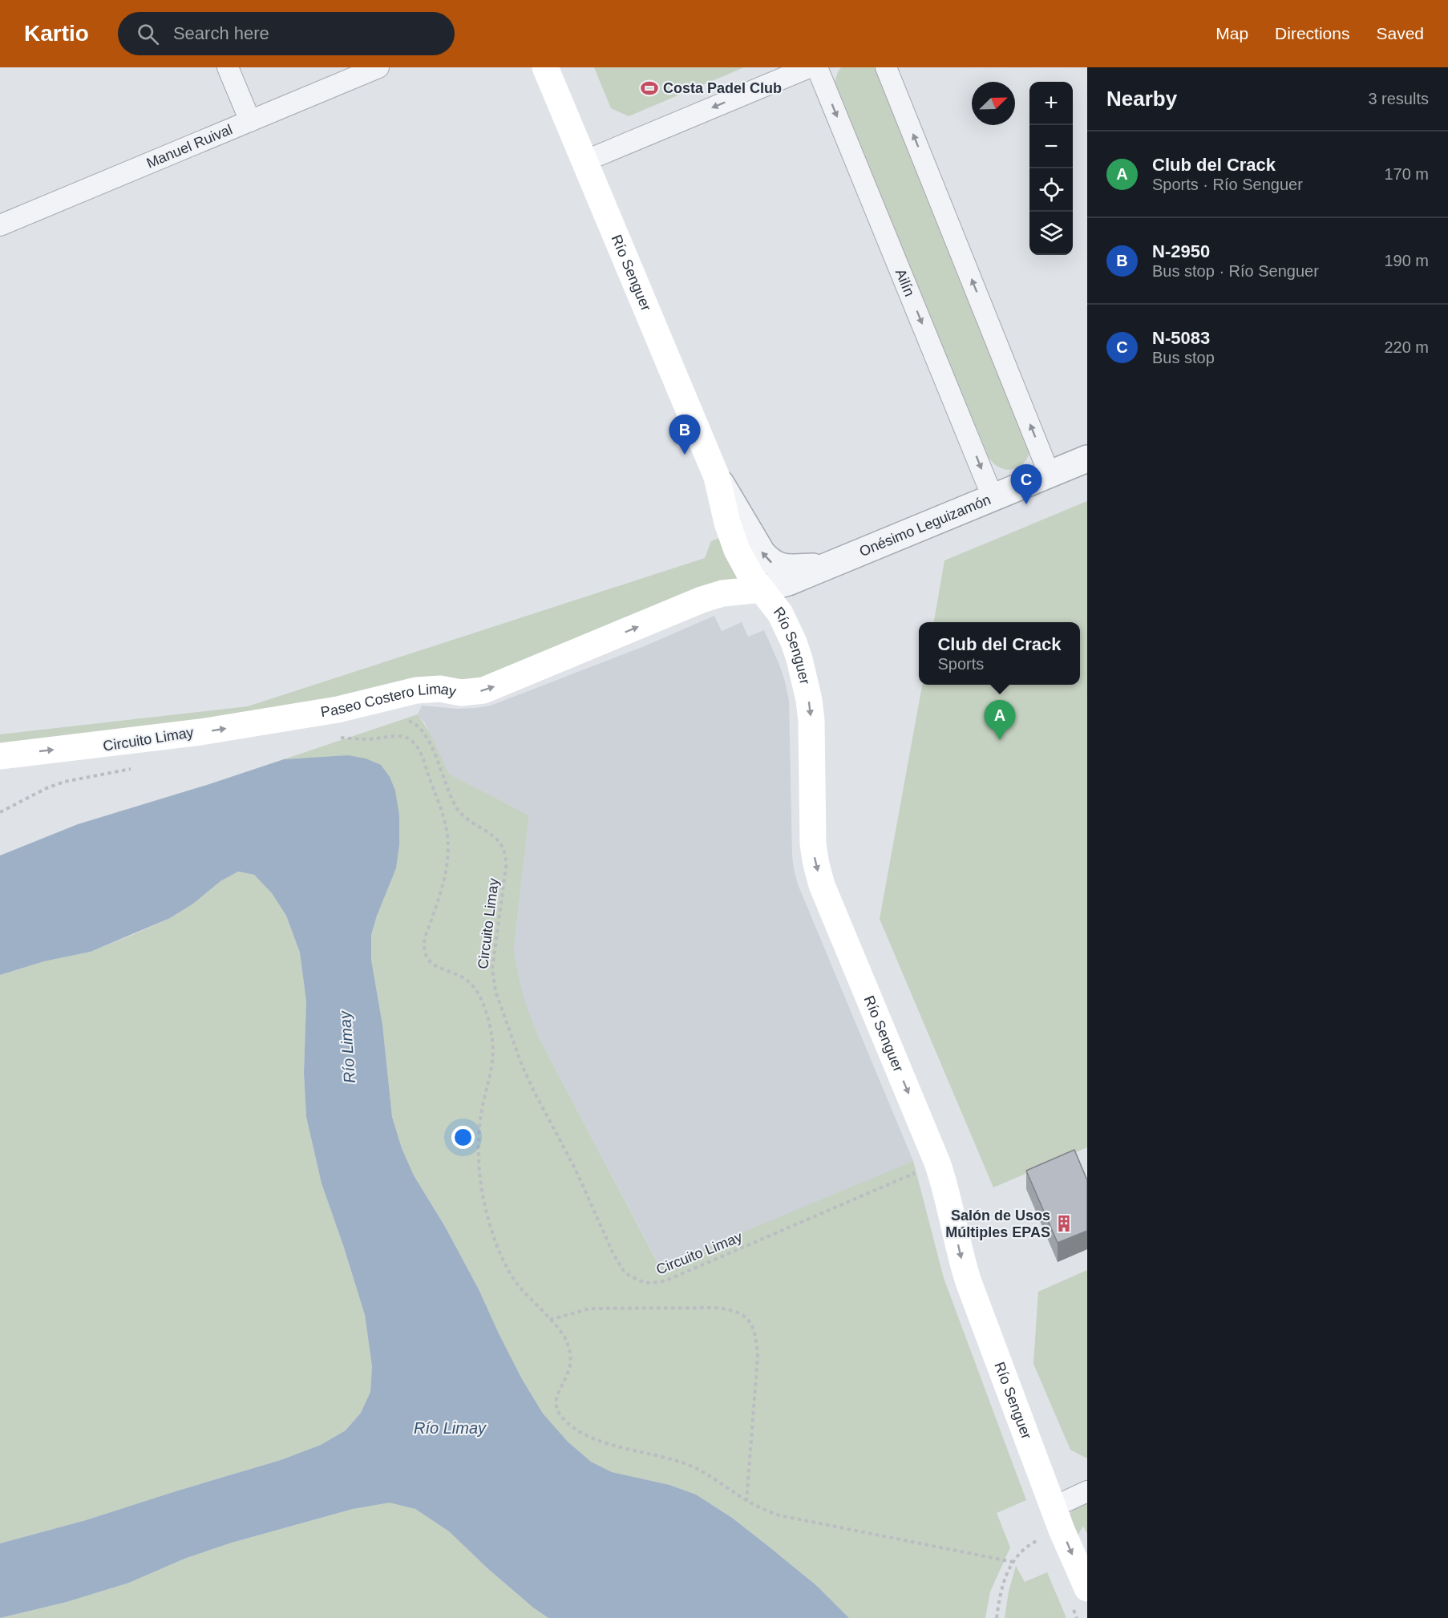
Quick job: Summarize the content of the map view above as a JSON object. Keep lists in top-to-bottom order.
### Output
{
  "streets": {
    "main road": ["Río Senguer", "Paseo Costero Limay"],
    "street": ["Manuel Ruival", "Ailín", "Onésimo Leguizamón"],
    "path": ["Circuito Limay"]
  },
  "crossings": [
    ["Río Senguer", "Onésimo Leguizamón"],
    ["Río Senguer", "Paseo Costero Limay"],
    ["Río Senguer", "Circuito Limay"],
    ["Ailín", "Onésimo Leguizamón"],
    ["Onésimo Leguizamón", "Paseo Costero Limay"]
  ],
  "one_way": ["Paseo Costero Limay"],
  "water": ["Río Limay"],
  "places": {
    "sports": ["Costa Padel Club"],
    "building": ["Salón de Usos Múltiples EPAS"]
  },
  "north": "top right",
  "page": {
    "header": "Kartio",
    "search": "Search here",
    "nav": ["Map", "Directions", "Saved"],
    "heading": ["Nearby", "3 results"],
    "map_buttons": ["+", "−"],
    "list": [
      {
        "mark": "A",
        "name": "Club del Crack",
        "note": "Sports · Río Senguer",
        "value": "170 m"
      },
      {
        "mark": "B",
        "name": "N-2950",
        "note": "Bus stop · Río Senguer",
        "value": "190 m"
      },
      {
        "mark": "C",
        "name": "N-5083",
        "note": "Bus stop",
        "value": "220 m"
      }
    ],
    "pins": ["B", "C", "A"],
    "popup": ["Club del Crack", "Sports"]
  }
}
